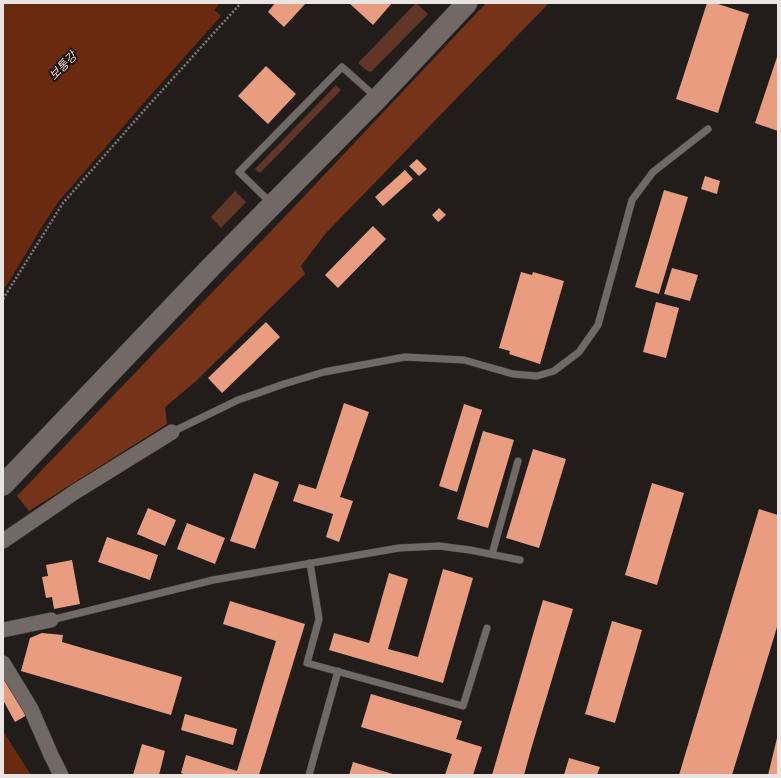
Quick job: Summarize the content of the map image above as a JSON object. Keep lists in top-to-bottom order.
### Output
{
  "water": ["보통강"]
}
